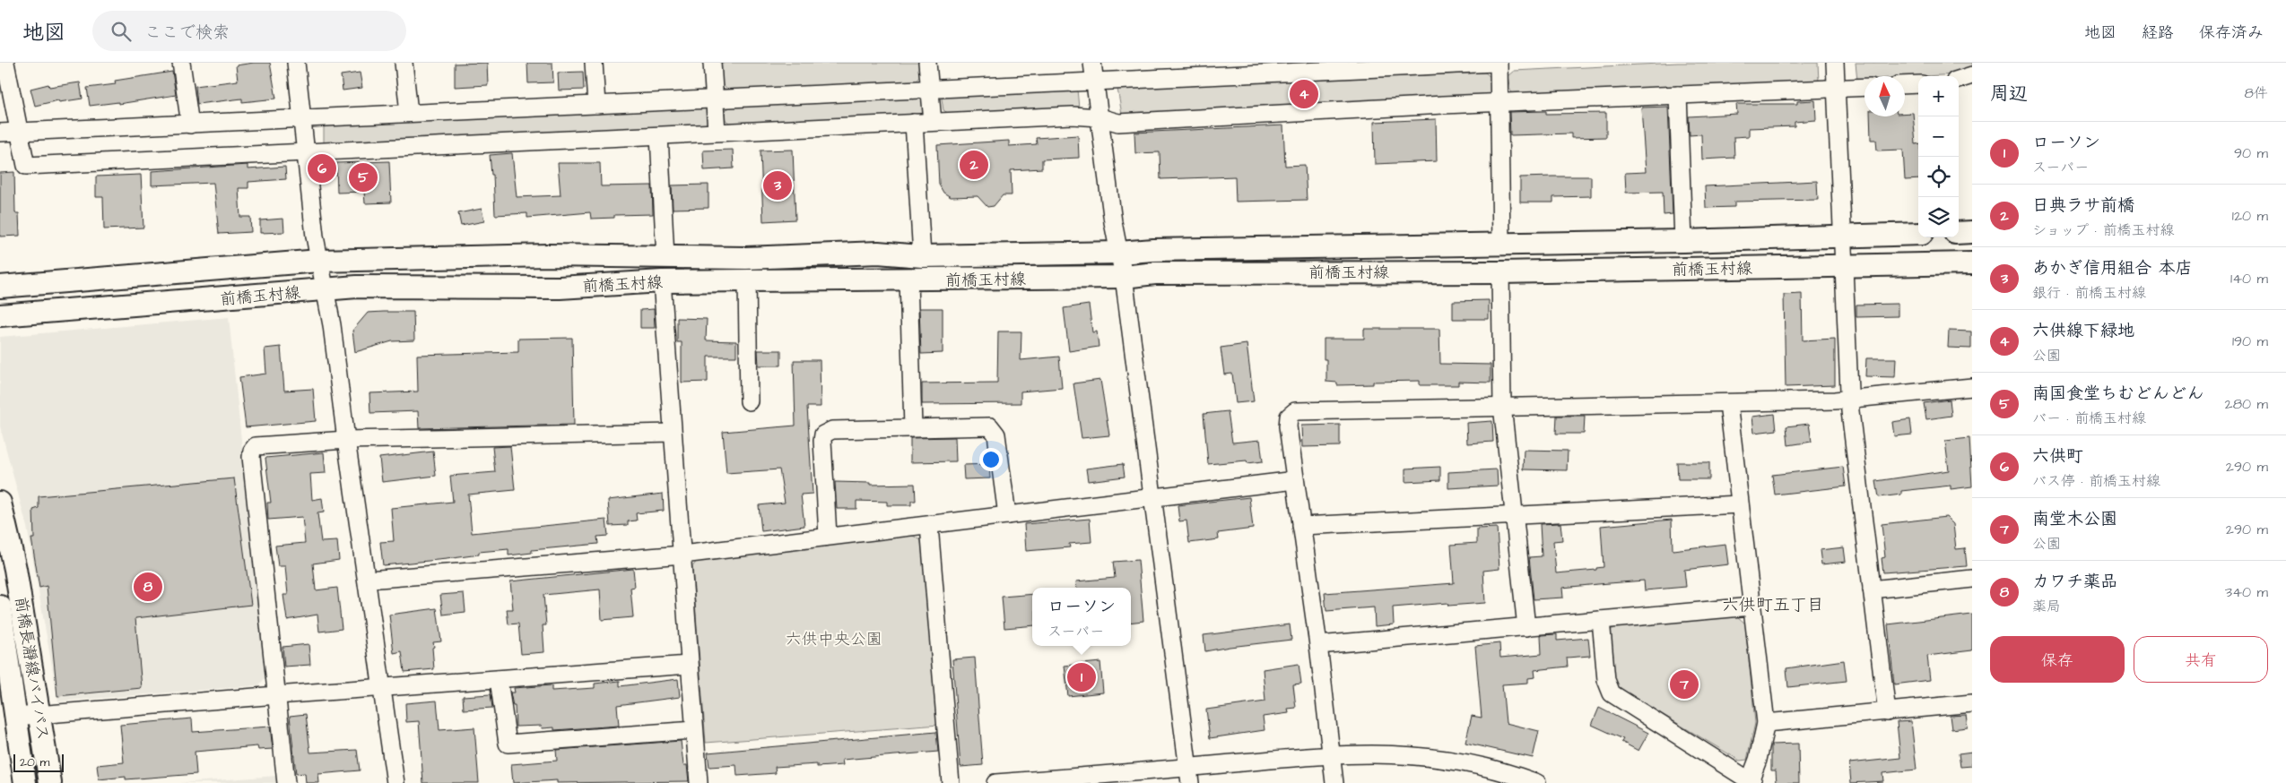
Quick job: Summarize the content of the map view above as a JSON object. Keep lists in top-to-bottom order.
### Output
{
  "streets": {
    "main road": ["前橋玉村線", "前橋長瀞線バイパス"]
  },
  "districts": ["六供町五丁目"],
  "parks": ["六供中央公園"],
  "scale_bar": "20 m",
  "north": "top",
  "page": {
    "header": "地図",
    "search": "ここで検索",
    "nav": ["地図", "経路", "保存済み"],
    "heading": ["周辺", "8件"],
    "map_buttons": ["+", "−"],
    "pins": [
      "4",
      "2",
      "6",
      "5",
      "3",
      "8",
      "1",
      "7"
    ],
    "list": [
      {
        "mark": "1",
        "name": "ローソン",
        "note": "スーパー",
        "value": "90 m"
      },
      {
        "mark": "2",
        "name": "日典ラサ前橋",
        "note": "ショップ · 前橋玉村線",
        "value": "120 m"
      },
      {
        "mark": "3",
        "name": "あかぎ信用組合 本店",
        "note": "銀行 · 前橋玉村線",
        "value": "140 m"
      },
      {
        "mark": "4",
        "name": "六供線下緑地",
        "note": "公園",
        "value": "190 m"
      },
      {
        "mark": "5",
        "name": "南国食堂ちむどんどん",
        "note": "バー · 前橋玉村線",
        "value": "280 m"
      },
      {
        "mark": "6",
        "name": "六供町",
        "note": "バス停 · 前橋玉村線",
        "value": "290 m"
      },
      {
        "mark": "7",
        "name": "南堂木公園",
        "note": "公園",
        "value": "290 m"
      },
      {
        "mark": "8",
        "name": "カワチ薬品",
        "note": "薬局",
        "value": "340 m"
      }
    ],
    "popup": ["ローソン", "スーパー"],
    "buttons": ["保存", "共有"],
    "scale": "20 m"
  }
}
